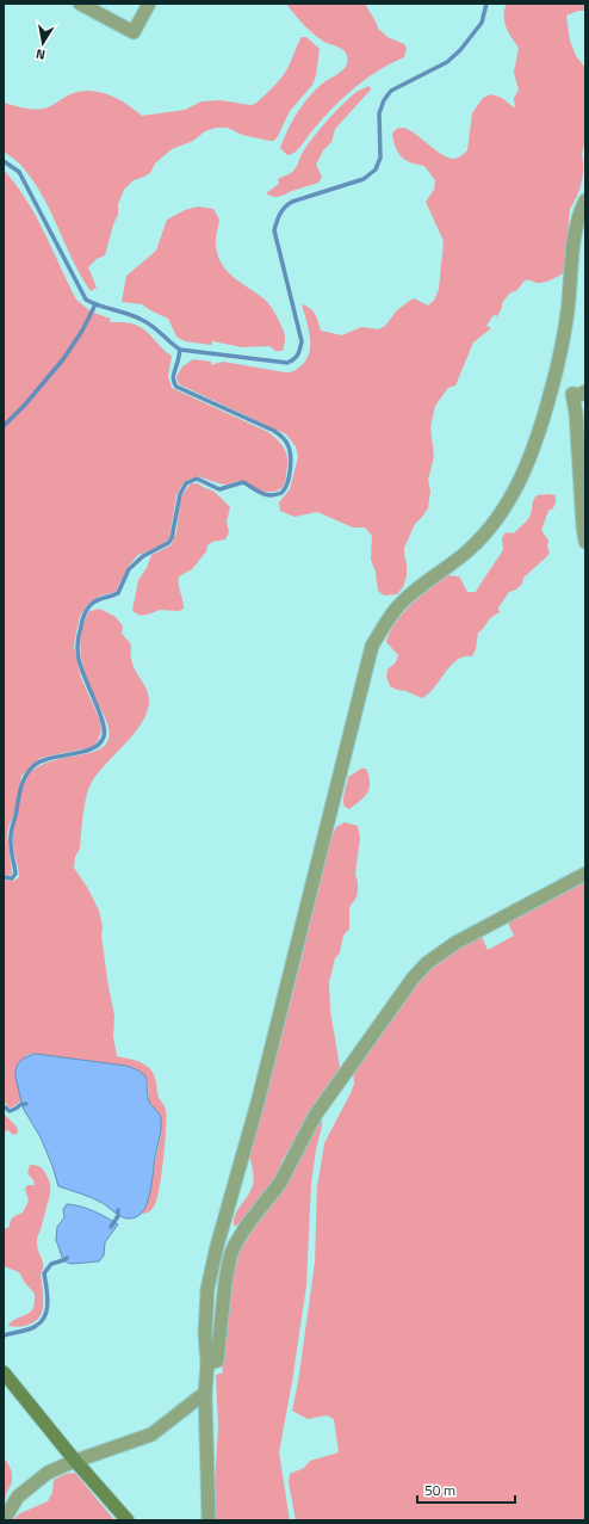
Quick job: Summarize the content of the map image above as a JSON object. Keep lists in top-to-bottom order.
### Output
{
  "scale_bar": "50 m",
  "north": "bottom"
}
